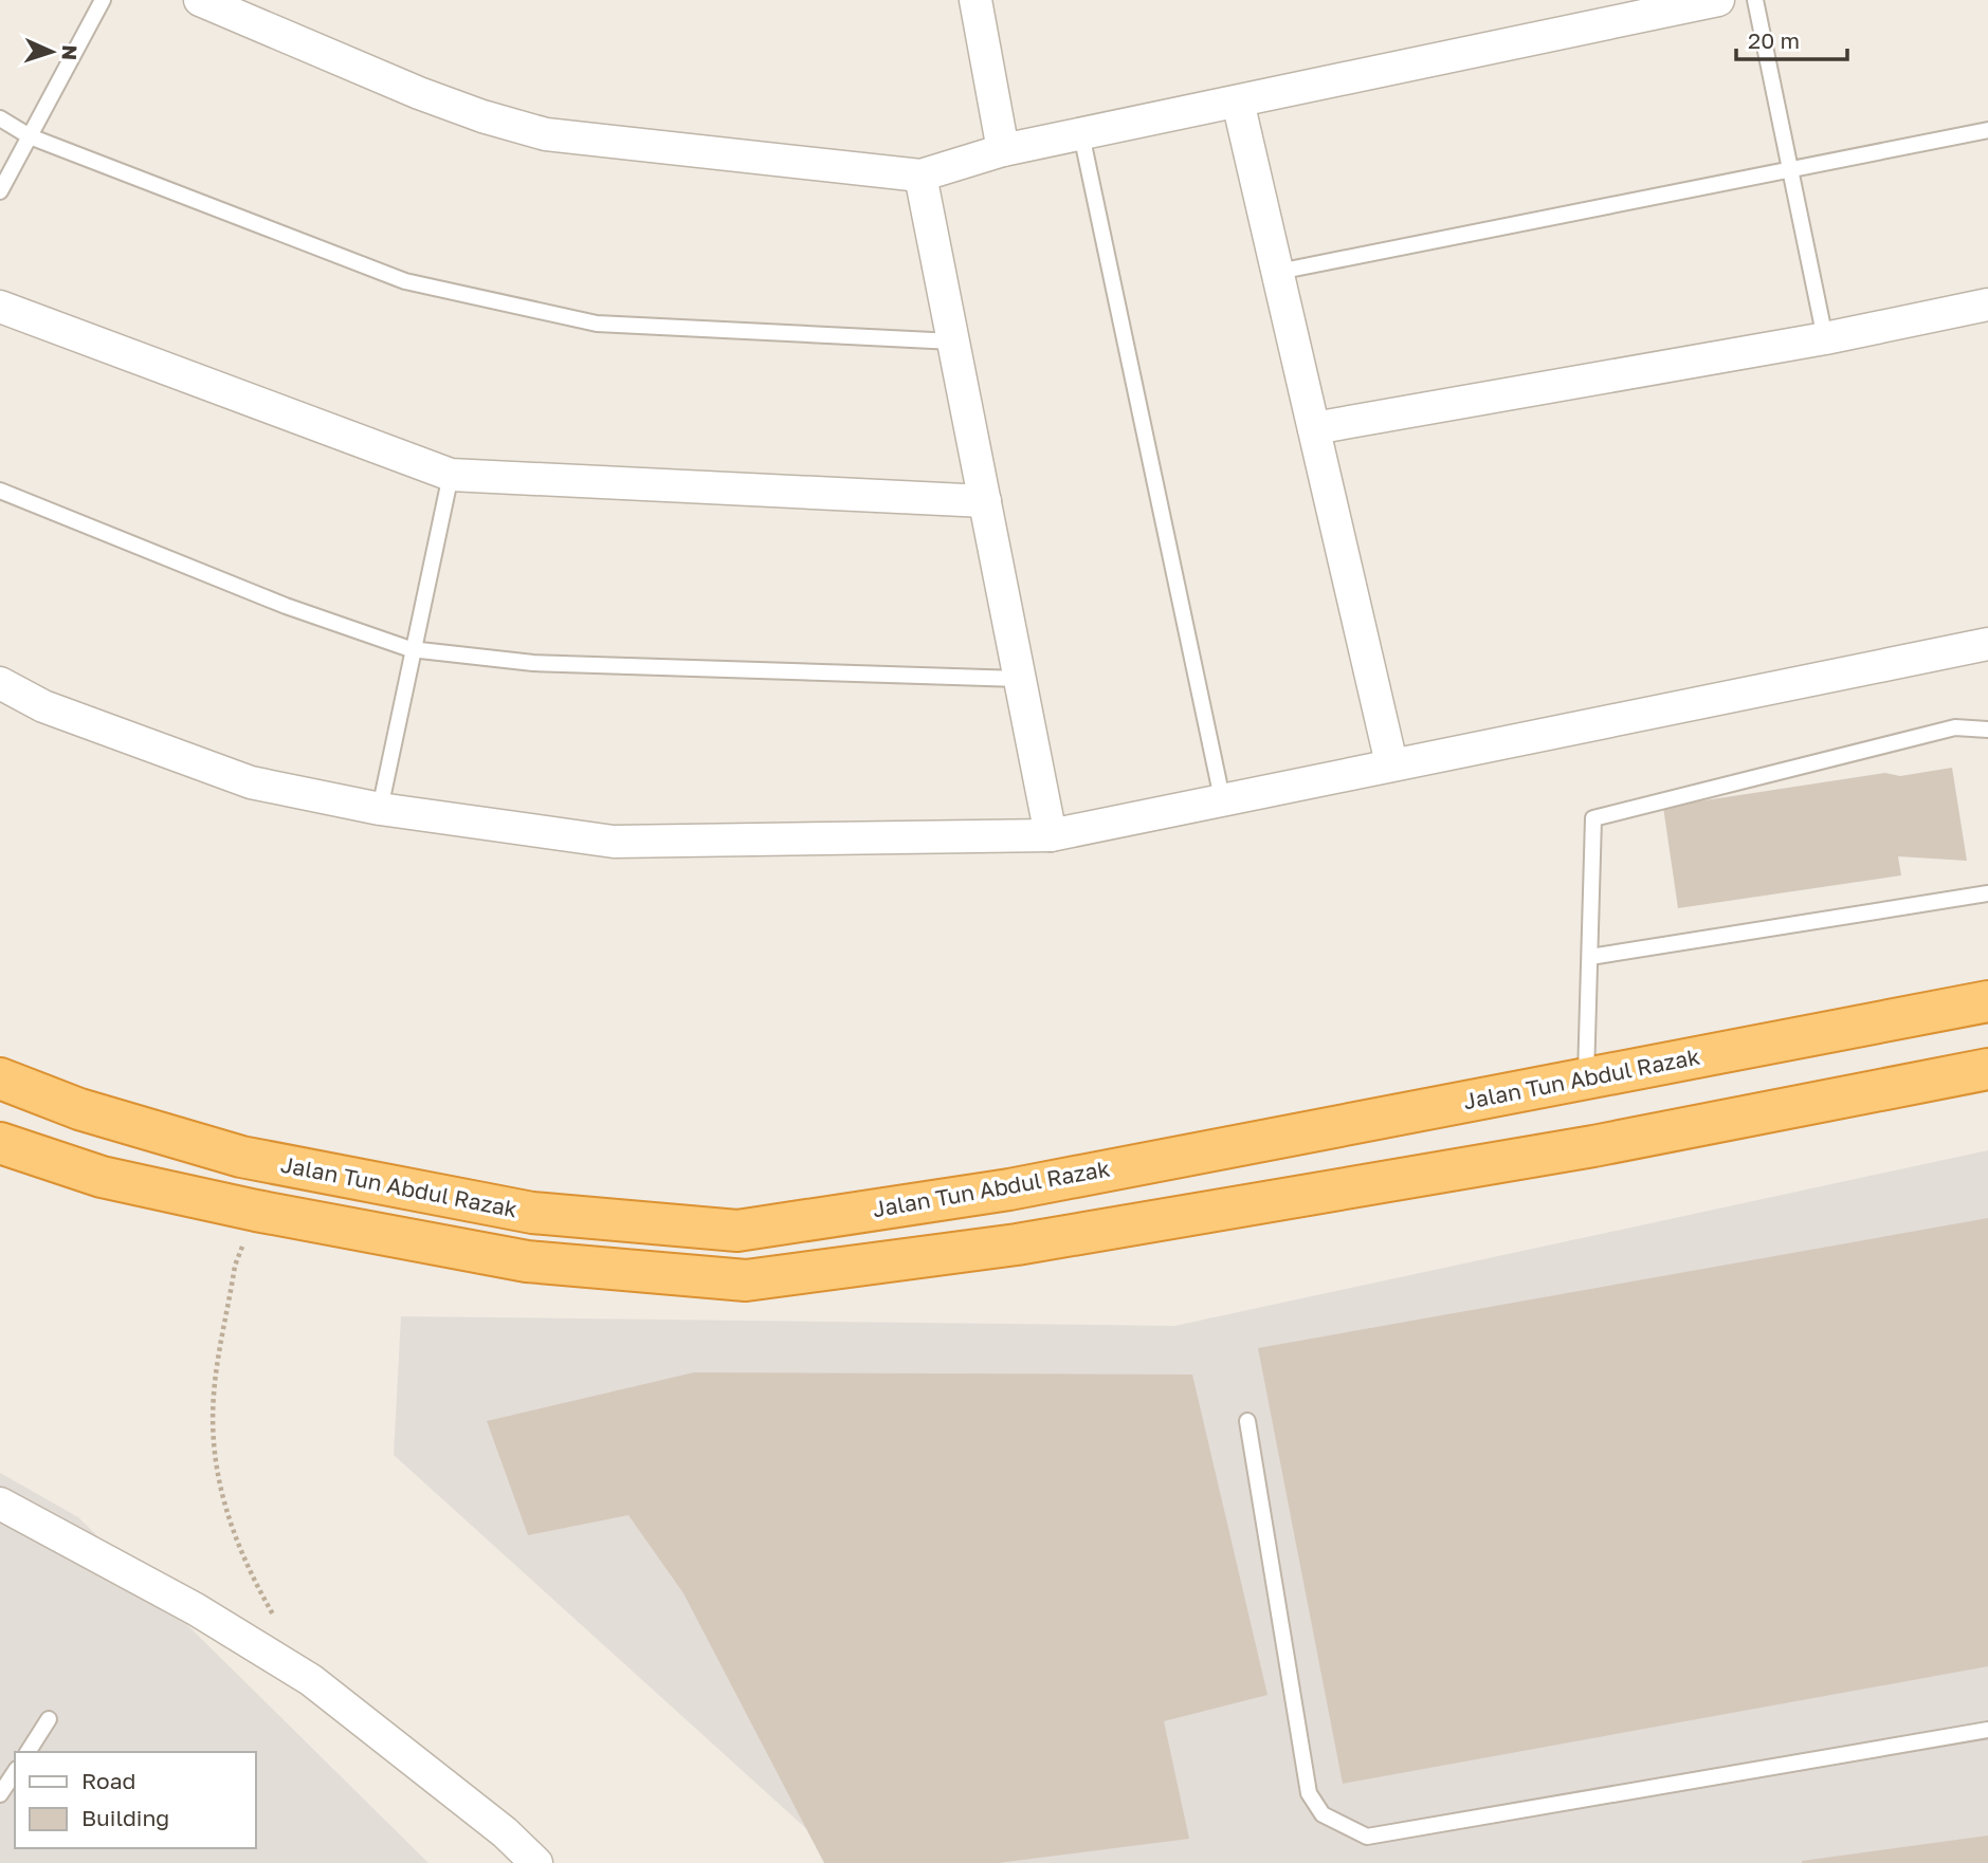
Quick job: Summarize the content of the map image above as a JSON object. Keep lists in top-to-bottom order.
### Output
{
  "streets": {
    "highway": ["Jalan Tun Abdul Razak"]
  },
  "legend": ["Road", "Building"],
  "scale_bar": "20 m",
  "north": "right"
}
